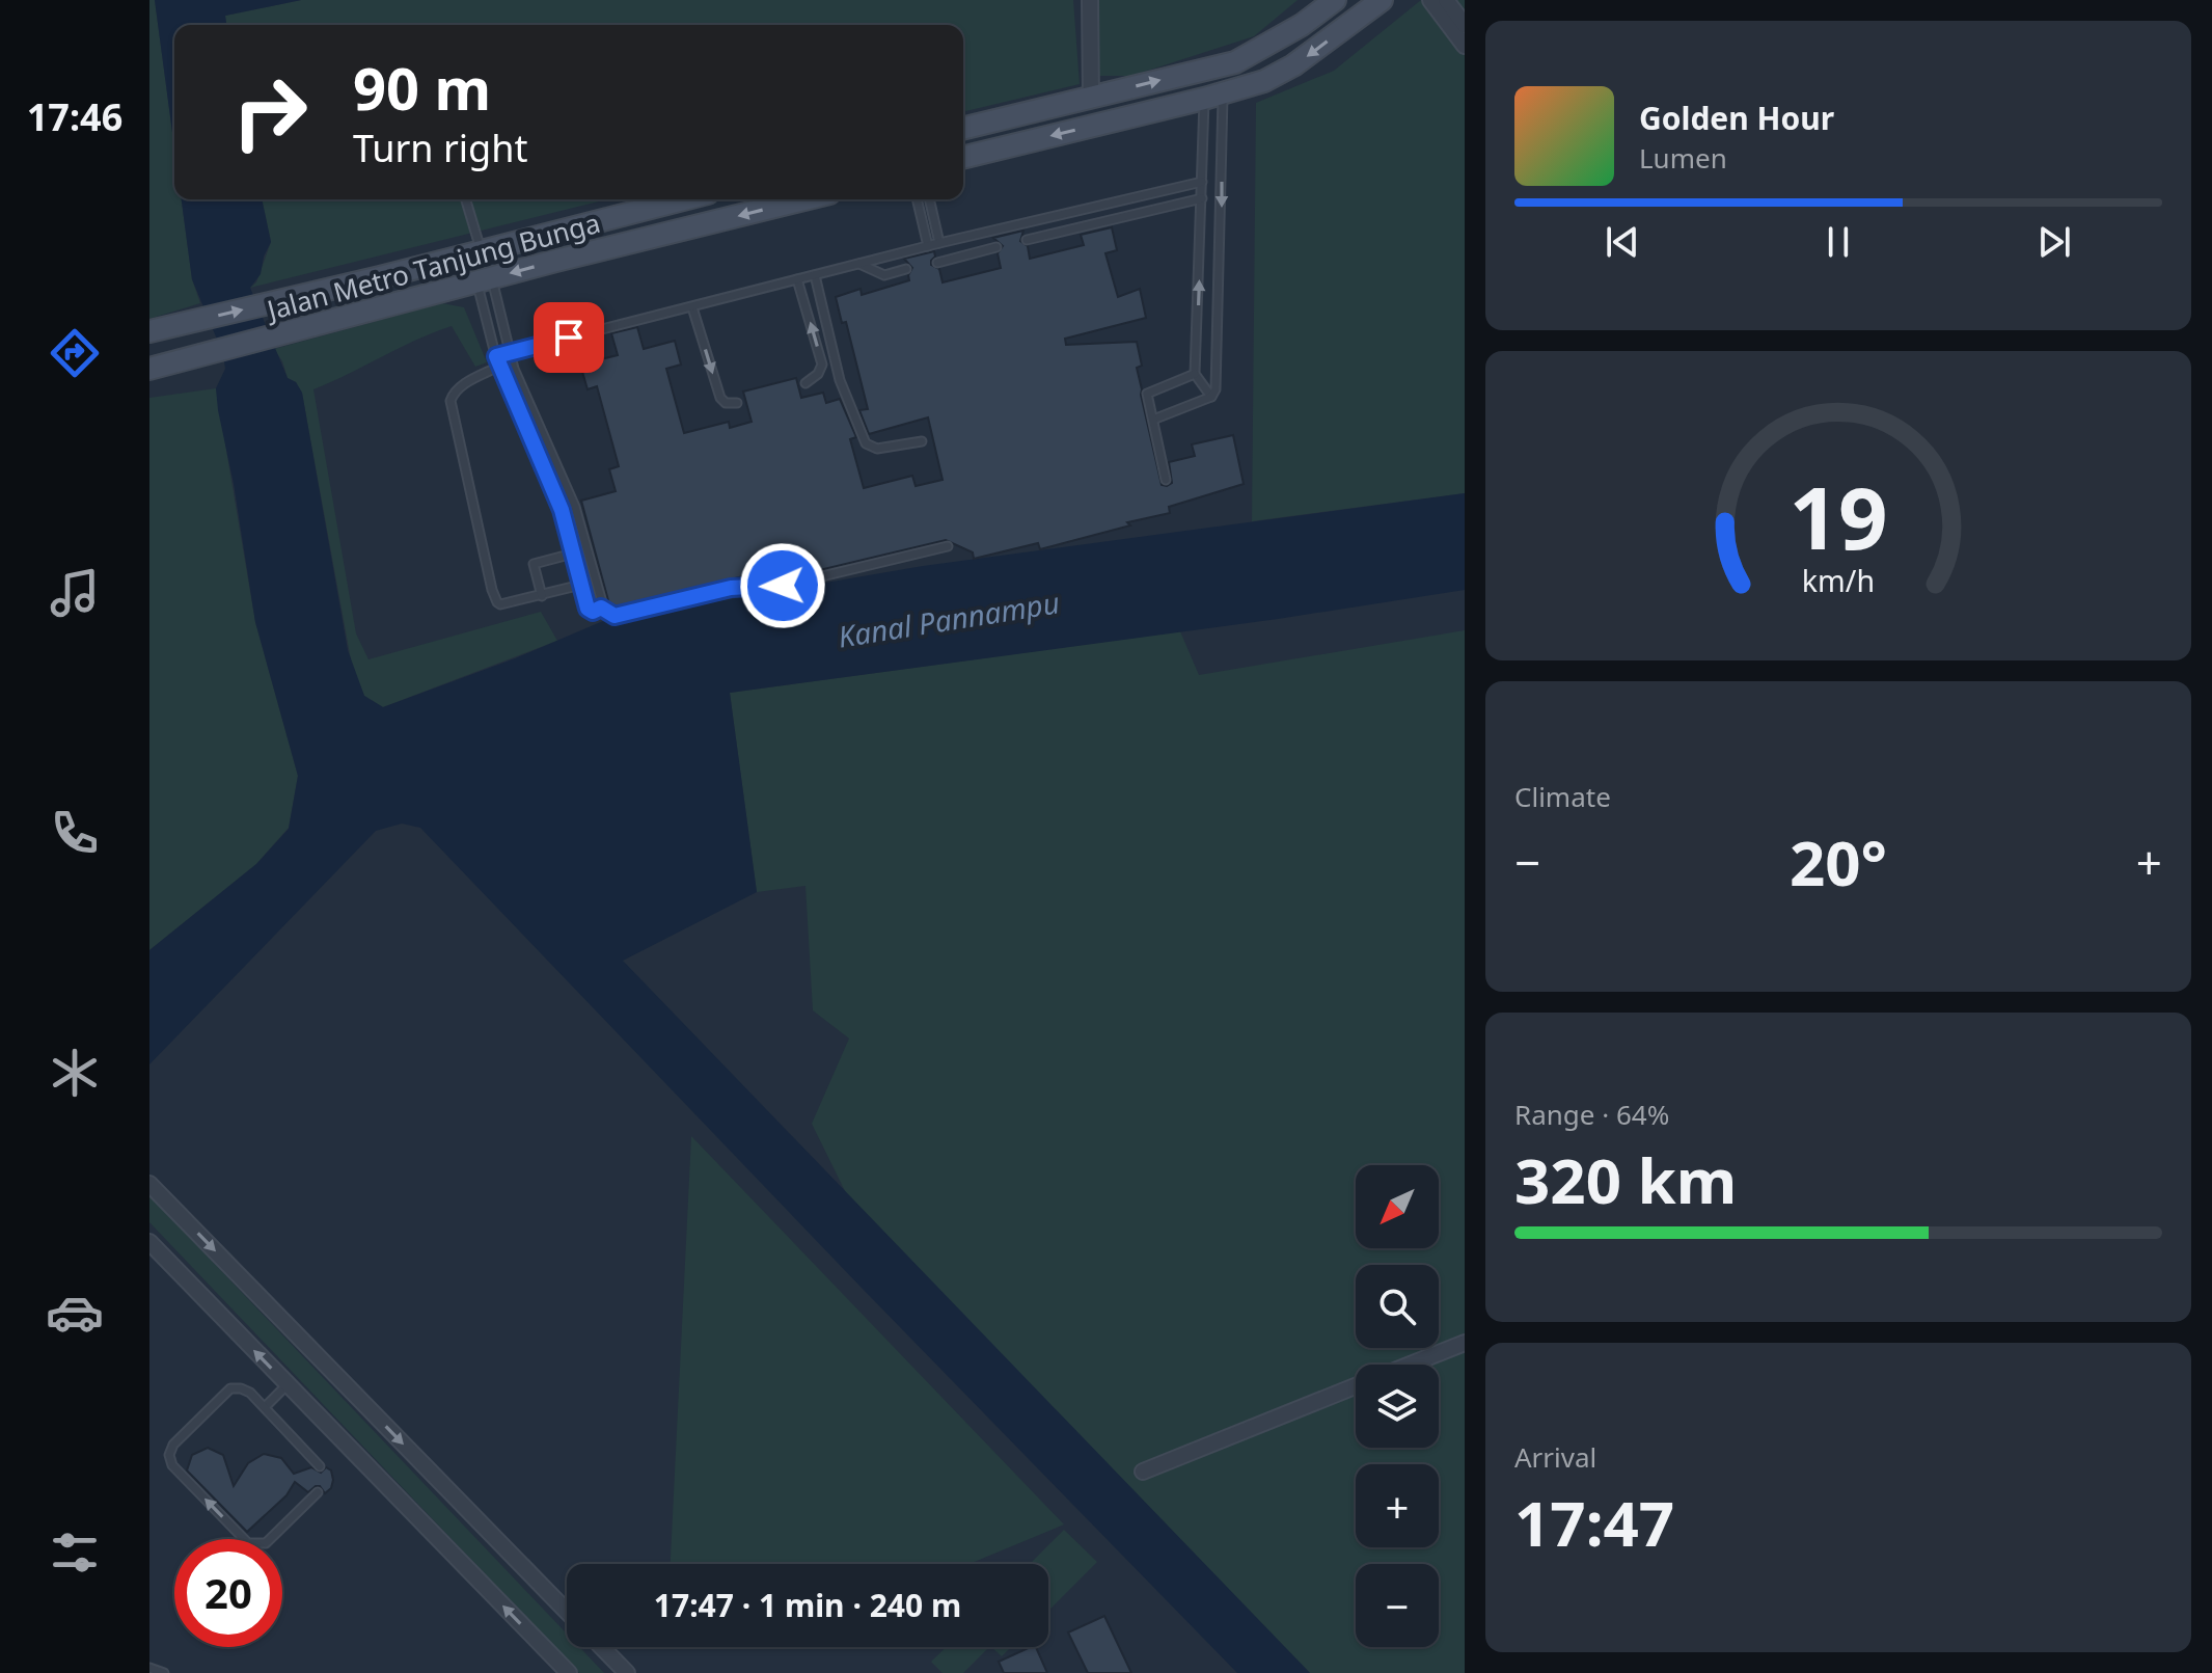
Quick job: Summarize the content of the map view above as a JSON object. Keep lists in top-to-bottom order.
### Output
{
  "streets": {
    "main road": ["Jalan Metro Tanjung Bunga"]
  },
  "water": ["Kanal Pannampu"],
  "north": "bottom left",
  "page": {
    "tabs": "17:46",
    "turn": ["90 m", "Turn right"],
    "song": ["Golden Hour", "Lumen"],
    "tile": [
      "Climate",
      ["Range · 64%", "320 km"],
      ["Arrival", "17:47"]
    ],
    "heat": ["−", "20°", "+"],
    "map_buttons": ["+", "−"],
    "limit": "20",
    "trip": "17:47 · 1 min · 240 m",
    "gauge": ["19", "km/h"]
  }
}
